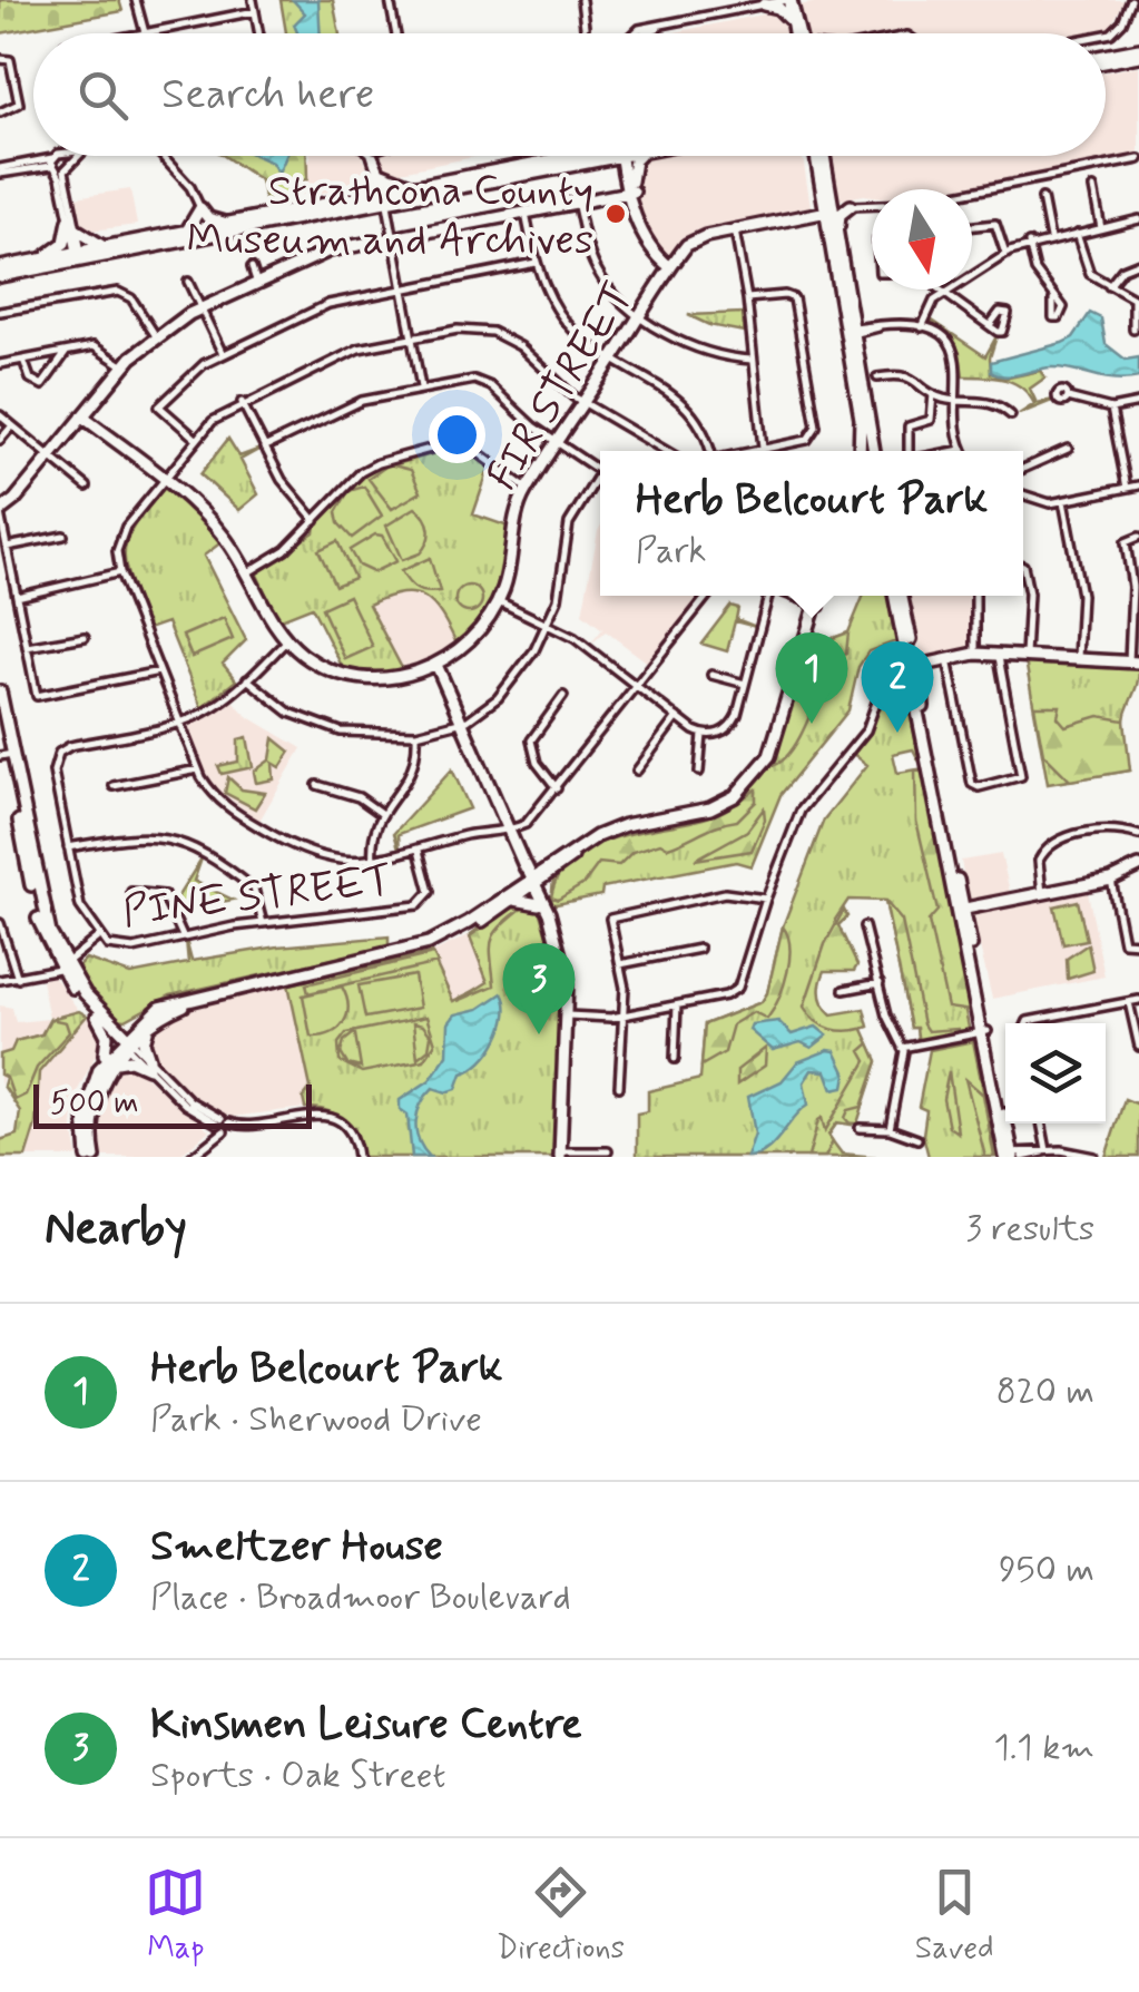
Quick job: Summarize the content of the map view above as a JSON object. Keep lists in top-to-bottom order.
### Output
{
  "streets": {
    "main road": ["FIR STREET"],
    "street": ["PINE STREET"]
  },
  "crossings": [
    ["FIR STREET", "PINE STREET"]
  ],
  "places": ["Strathcona County Museum and Archives"],
  "scale_bar": "500 m",
  "north": "bottom",
  "page": {
    "search": "Search here",
    "popup": ["Herb Belcourt Park", "Park"],
    "pins": ["1", "2", "3"],
    "scale": "500 m",
    "heading": ["Nearby", "3 results"],
    "list": [
      {
        "mark": "1",
        "name": "Herb Belcourt Park",
        "note": "Park · Sherwood Drive",
        "value": "820 m"
      },
      {
        "mark": "2",
        "name": "Smeltzer House",
        "note": "Place · Broadmoor Boulevard",
        "value": "950 m"
      },
      {
        "mark": "3",
        "name": "Kinsmen Leisure Centre",
        "note": "Sports · Oak Street",
        "value": "1.1 km"
      }
    ],
    "nav": ["Map", "Directions", "Saved"]
  }
}
